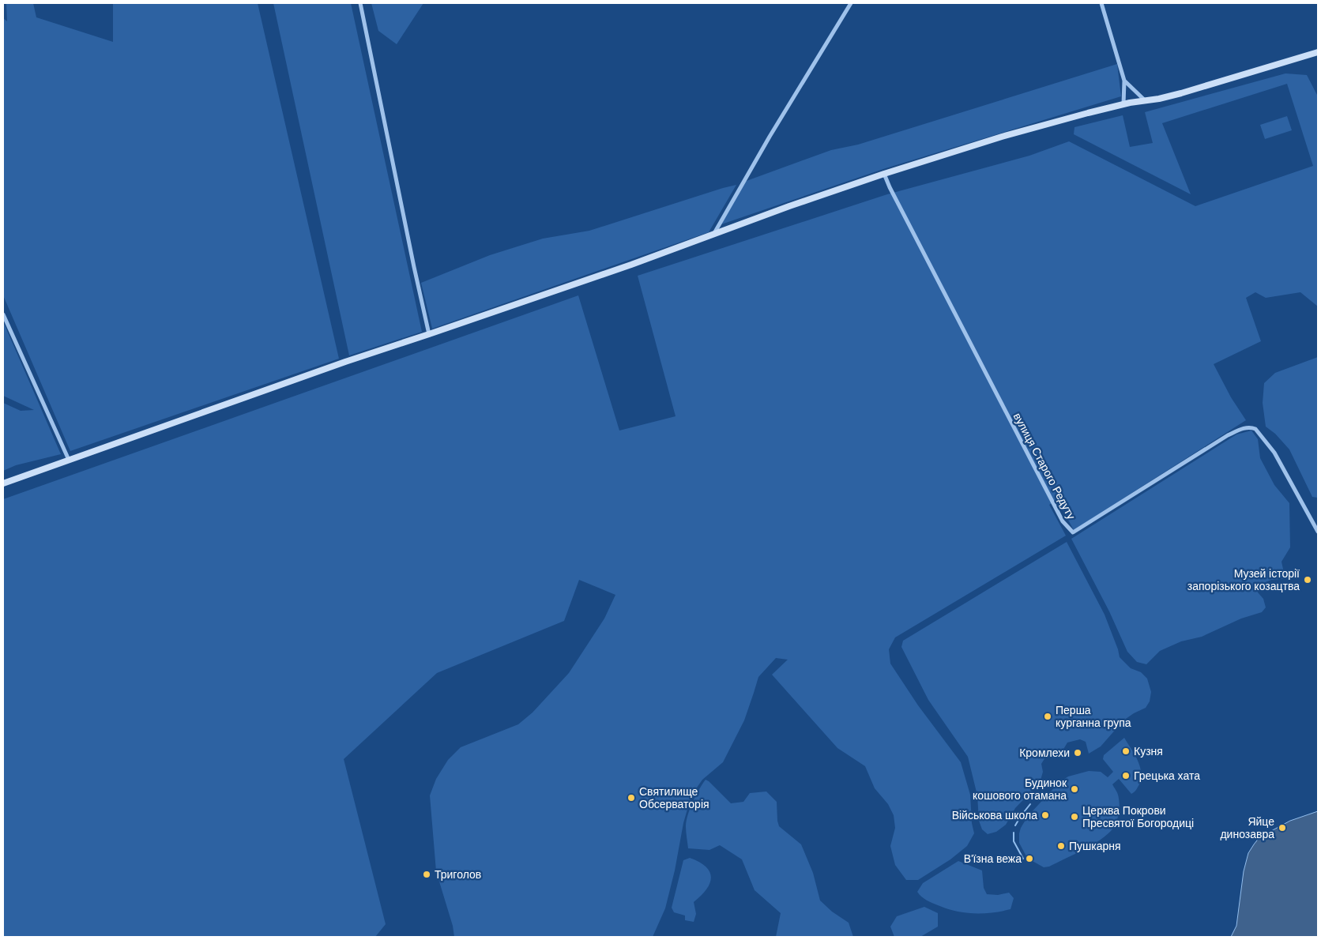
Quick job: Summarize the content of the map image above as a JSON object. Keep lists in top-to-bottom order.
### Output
{
  "streets": {
    "street": ["вулиця Старого Редуту"]
  },
  "places": [
    "Музей історії запорізького козацтва",
    "Перша курганна група",
    "Кузня",
    "Кромлехи",
    "Грецька хата",
    "Будинок кошового отамана",
    "Святилище Обсерваторія",
    "Військова школа",
    "Церква Покрови Пресвятої Богородиці",
    "Яйце динозавра",
    "Пушкарня",
    "В'їзна вежа",
    "Триголов"
  ]
}
